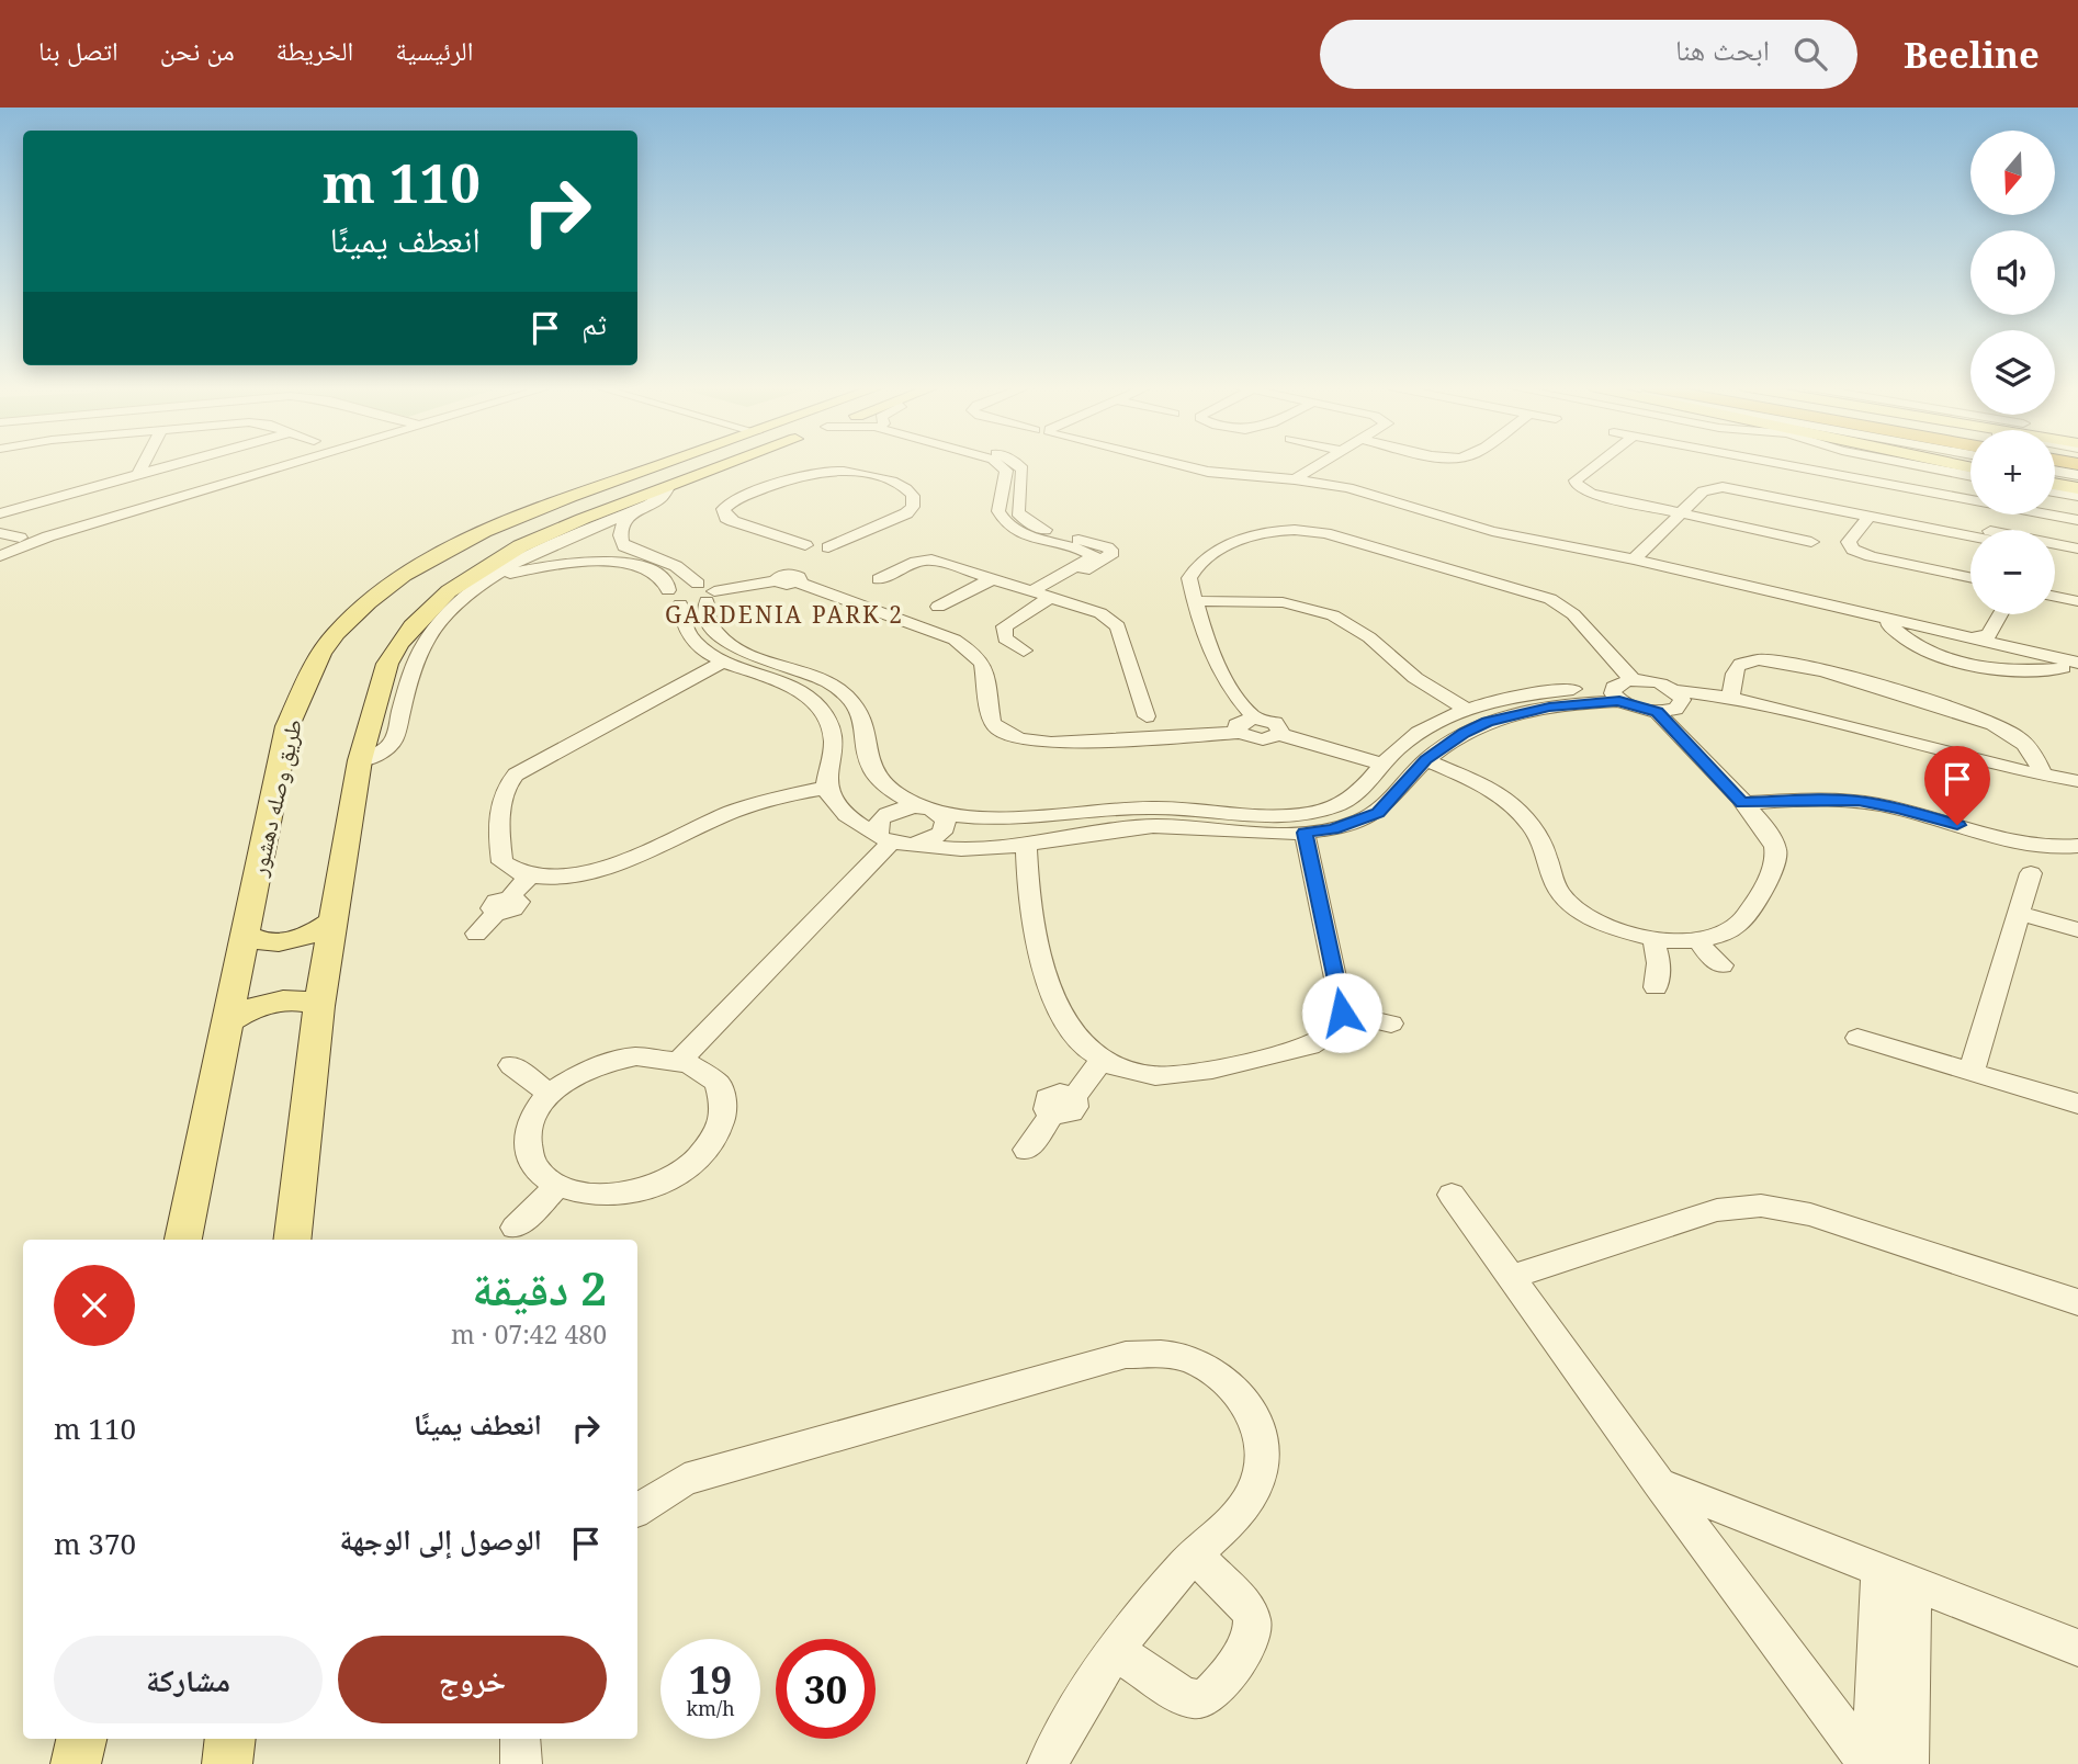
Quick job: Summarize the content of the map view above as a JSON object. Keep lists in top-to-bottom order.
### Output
{
  "streets": {
    "main road": ["طريق وصله دهشور"]
  },
  "districts": ["GARDENIA PARK 2"],
  "north": "bottom",
  "page": {
    "header": "Beeline",
    "search": "ابحث هنا",
    "nav": [
      "الرئيسية",
      "الخريطة",
      "من نحن",
      "اتصل بنا"
    ],
    "map_buttons": ["+", "−"],
    "turn": ["110 m", "انعطف يمينًا"],
    "then": "ثم",
    "heading": ["2 دقيقة", "480 m · 07:42"],
    "list": [
      {
        "name": "انعطف يمينًا",
        "value": "110 m"
      },
      {
        "name": "الوصول إلى الوجهة",
        "value": "370 m"
      }
    ],
    "buttons": ["خروج", "مشاركة"],
    "speed": "19 km/h",
    "limit": "30"
  }
}
